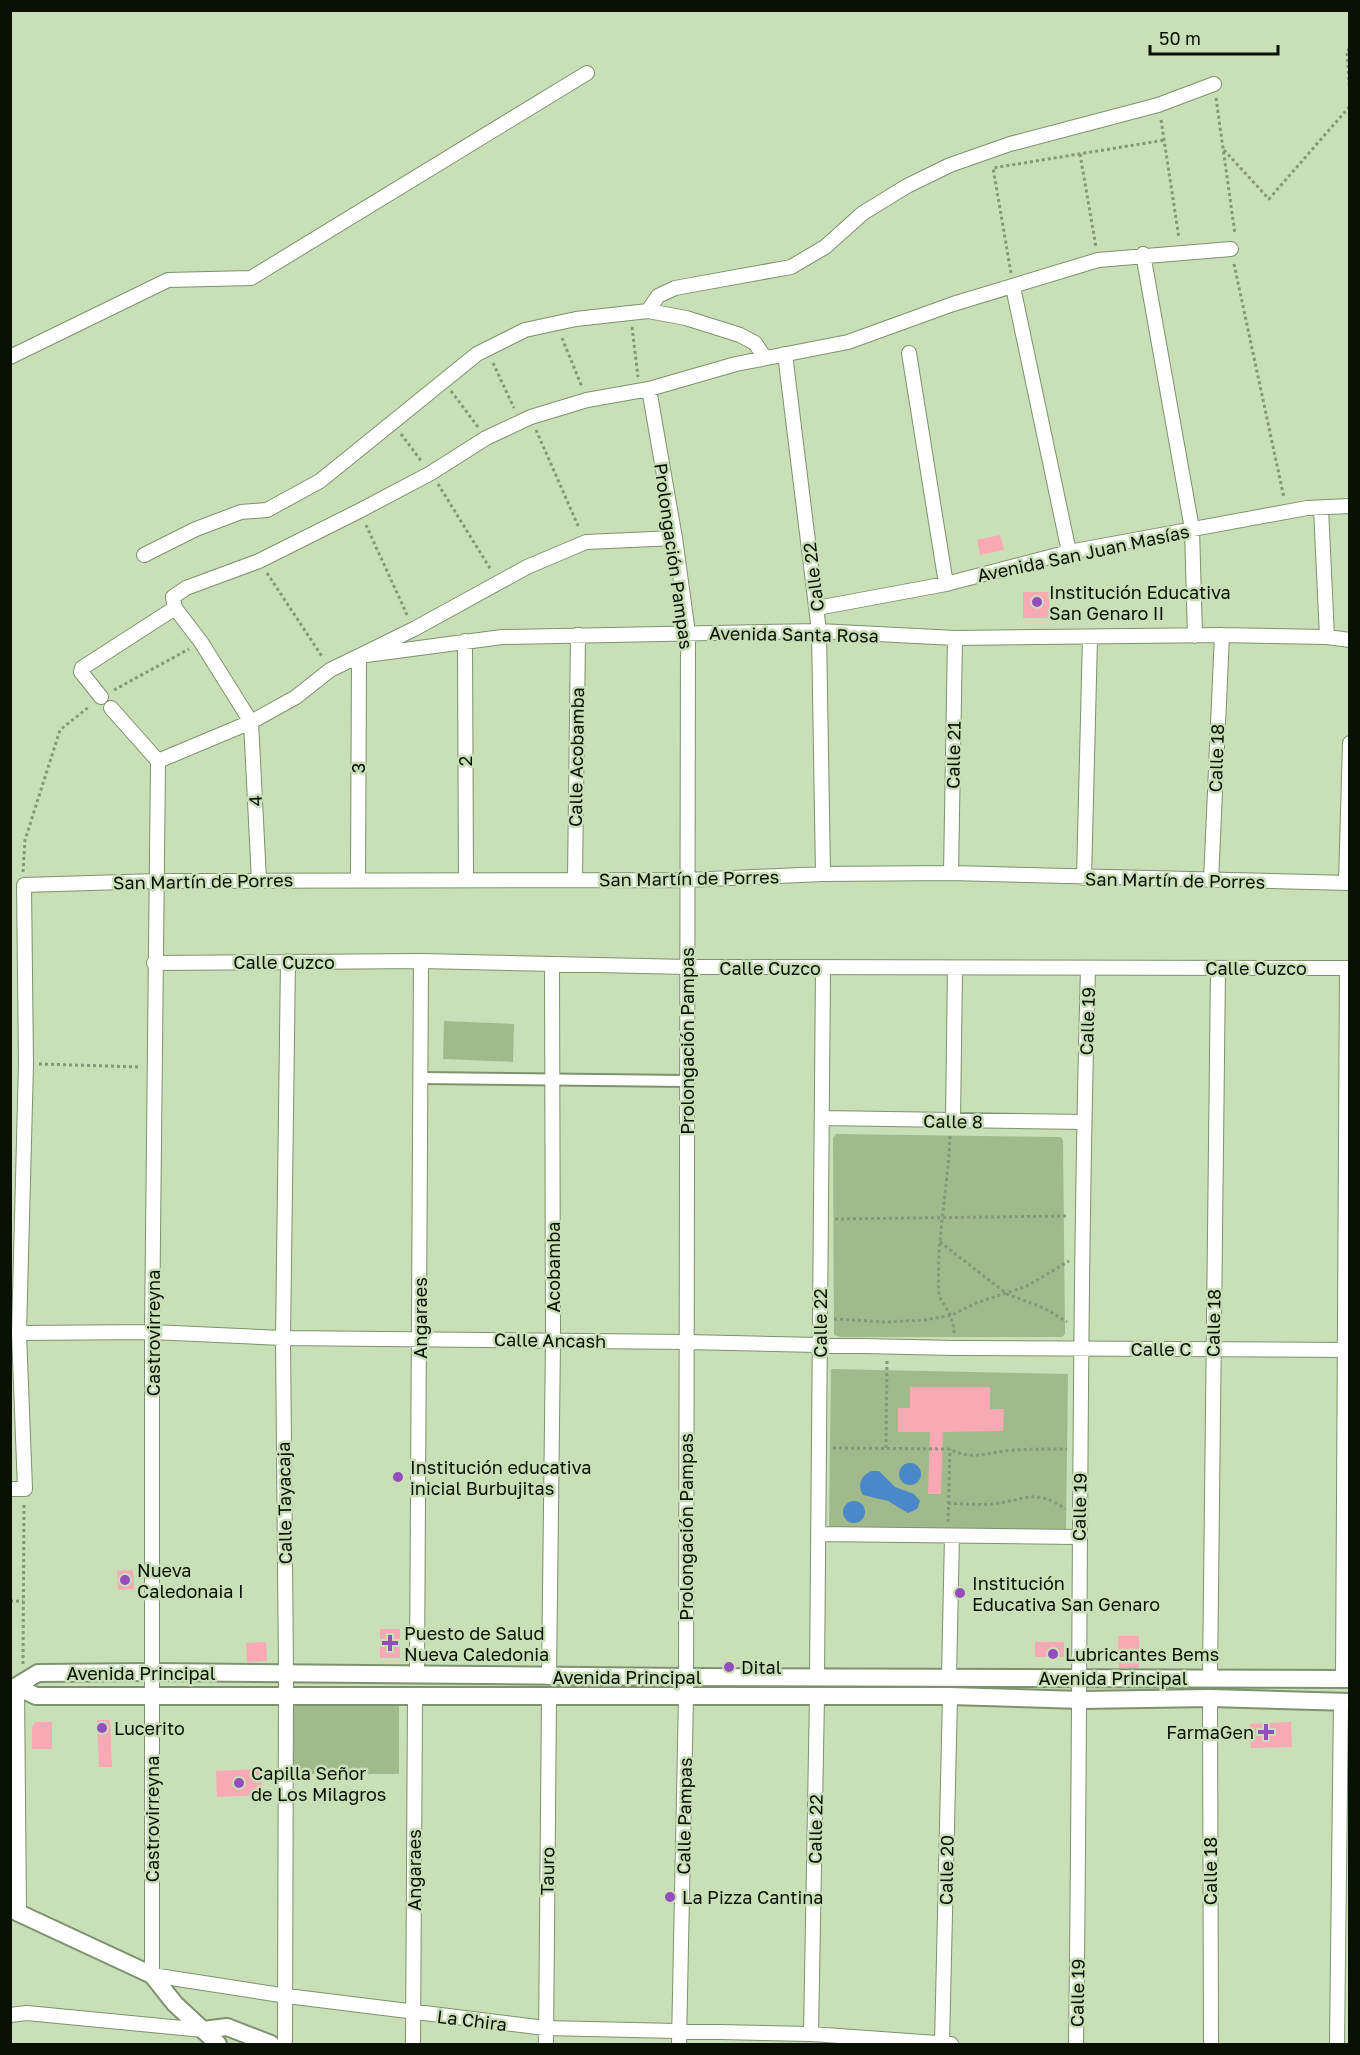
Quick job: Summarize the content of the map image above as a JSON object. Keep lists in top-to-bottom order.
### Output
{
  "streets": {
    "street": [
      "Avenida San Juan Masías",
      "Prolongación Pampas",
      "Calle 22",
      "Avenida Santa Rosa",
      "Calle 21",
      "Calle Acobamba",
      "Calle 18",
      "2",
      "3",
      "4",
      "San Martín de Porres",
      "Calle Cuzco",
      "Calle 19",
      "Calle 8",
      "Acobamba",
      "Angaraes",
      "Castrovirreyna",
      "Calle Ancash",
      "Calle C",
      "Calle Tayacaja",
      "Avenida Principal",
      "Calle Pampas",
      "Calle 20",
      "Tauro",
      "La Chira"
    ]
  },
  "crossings": [
    ["Avenida San Juan Masías", "Calle 22"],
    ["Prolongación Pampas", "Avenida Santa Rosa"],
    ["Prolongación Pampas", "San Martín de Porres"],
    ["Prolongación Pampas", "Calle Cuzco"],
    ["Prolongación Pampas", "Calle Ancash"],
    ["Prolongación Pampas", "Avenida Principal"],
    ["Prolongación Pampas", "Calle Pampas"],
    ["Calle 22", "Avenida Santa Rosa"],
    ["Calle 22", "San Martín de Porres"],
    ["Calle 22", "Calle Cuzco"],
    ["Calle 22", "Calle 8"],
    ["Calle 22", "Calle Ancash"],
    ["Calle 22", "Avenida Principal"],
    ["Calle 22", "La Chira"],
    ["Avenida Santa Rosa", "Calle 21"],
    ["Avenida Santa Rosa", "Calle Acobamba"],
    ["Avenida Santa Rosa", "Calle 18"],
    ["Avenida Santa Rosa", "2"],
    ["Avenida Santa Rosa", "3"],
    ["Avenida Santa Rosa", "4"],
    ["Avenida Santa Rosa", "Castrovirreyna"],
    ["Calle 21", "San Martín de Porres"],
    ["Calle Acobamba", "San Martín de Porres"],
    ["Calle 18", "San Martín de Porres"],
    ["Calle 18", "Calle Cuzco"],
    ["Calle 18", "Calle C"],
    ["Calle 18", "Avenida Principal"],
    ["2", "San Martín de Porres"],
    ["3", "San Martín de Porres"],
    ["4", "San Martín de Porres"],
    ["San Martín de Porres", "Castrovirreyna"],
    ["Calle Cuzco", "Calle 19"],
    ["Calle Cuzco", "Acobamba"],
    ["Calle Cuzco", "Angaraes"],
    ["Calle Cuzco", "Castrovirreyna"],
    ["Calle Cuzco", "Calle Tayacaja"],
    ["Calle 19", "Calle 8"],
    ["Calle 19", "Calle Ancash"],
    ["Calle 19", "Calle C"],
    ["Calle 19", "Avenida Principal"],
    ["Acobamba", "Calle Ancash"],
    ["Acobamba", "Avenida Principal"],
    ["Angaraes", "Calle Ancash"],
    ["Angaraes", "Avenida Principal"],
    ["Angaraes", "La Chira"],
    ["Castrovirreyna", "Calle Ancash"],
    ["Castrovirreyna", "Avenida Principal"],
    ["Castrovirreyna", "La Chira"],
    ["Calle Ancash", "Calle C"],
    ["Calle Ancash", "Calle Tayacaja"],
    ["Calle Tayacaja", "Avenida Principal"],
    ["Calle Tayacaja", "La Chira"],
    ["Avenida Principal", "Calle Pampas"],
    ["Avenida Principal", "Calle 20"],
    ["Avenida Principal", "Tauro"],
    ["Calle Pampas", "La Chira"],
    ["Calle 20", "La Chira"],
    ["Tauro", "La Chira"]
  ],
  "places": {
    "other": [
      "Institución Educativa San Genaro II",
      "Institución educativa inicial Burbujitas",
      "Nueva Caledonaia I",
      "Institución Educativa San Genaro",
      "Lubricantes Bems",
      "Dital",
      "Lucerito",
      "Capilla Señor de Los Milagros",
      "La Pizza Cantina"
    ],
    "health": ["Puesto de Salud Nueva Caledonia", "FarmaGen"]
  },
  "scale_bar": "50 m"
}
